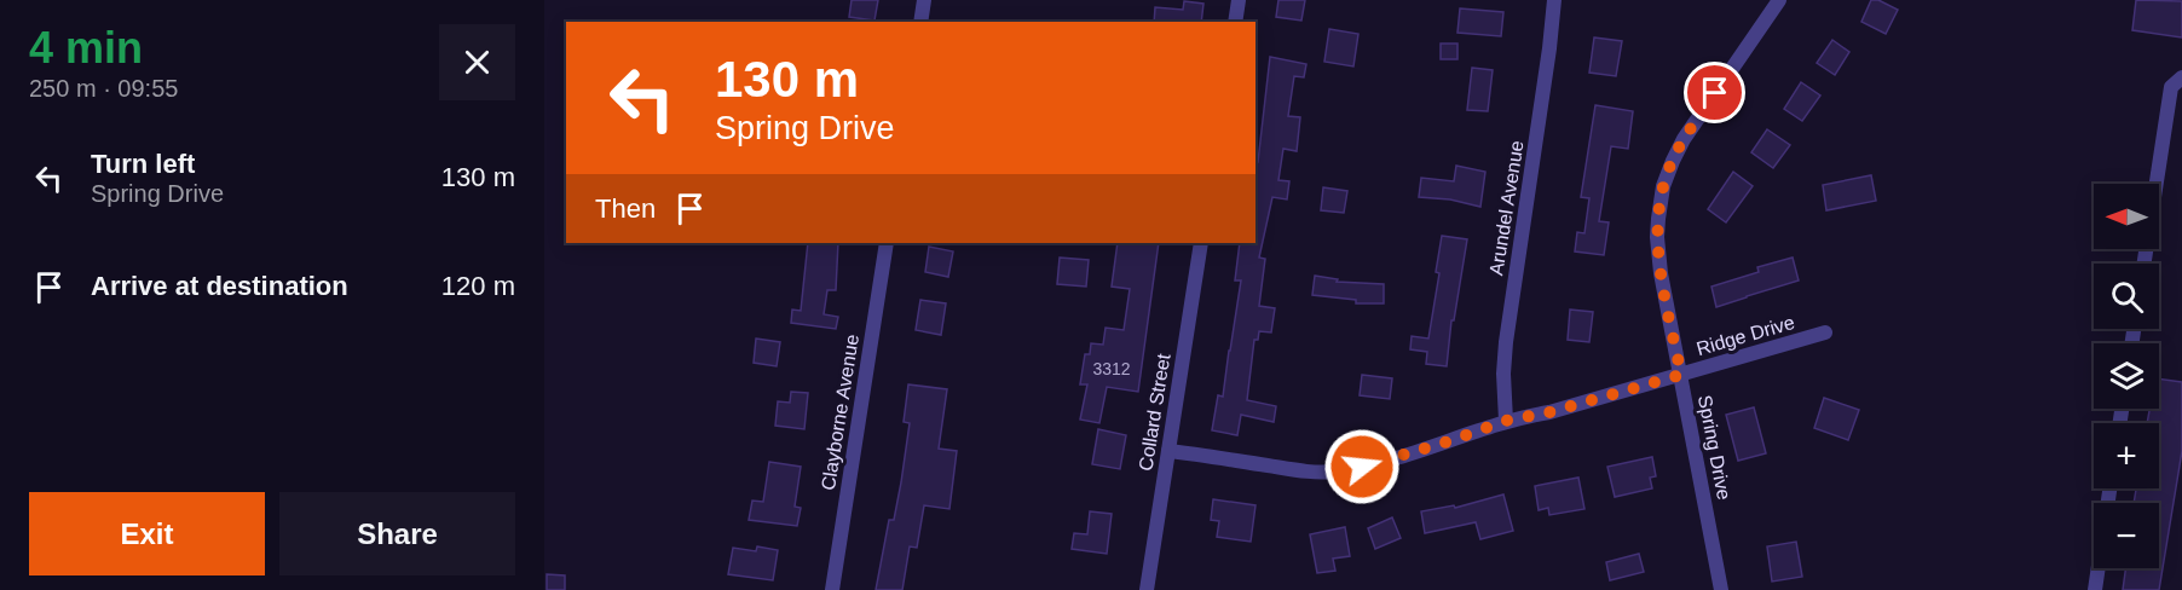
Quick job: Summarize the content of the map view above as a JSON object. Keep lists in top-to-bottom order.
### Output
{
  "streets": {
    "street": [
      "Arundel Avenue",
      "Ridge Drive",
      "Clayborne Avenue",
      "Collard Street",
      "Spring Drive"
    ]
  },
  "crossings": [
    ["Arundel Avenue", "Ridge Drive"],
    ["Ridge Drive", "Collard Street"],
    ["Ridge Drive", "Spring Drive"]
  ],
  "house_numbers": ["3312"],
  "north": "left",
  "page": {
    "heading": ["4 min", "250 m · 09:55"],
    "turn": ["130 m", "Spring Drive"],
    "list": [
      {
        "name": "Turn left",
        "note": "Spring Drive",
        "value": "130 m"
      },
      {
        "name": "Arrive at destination",
        "value": "120 m"
      }
    ],
    "then": "Then",
    "map_buttons": ["+", "−"],
    "buttons": ["Exit", "Share"]
  }
}
